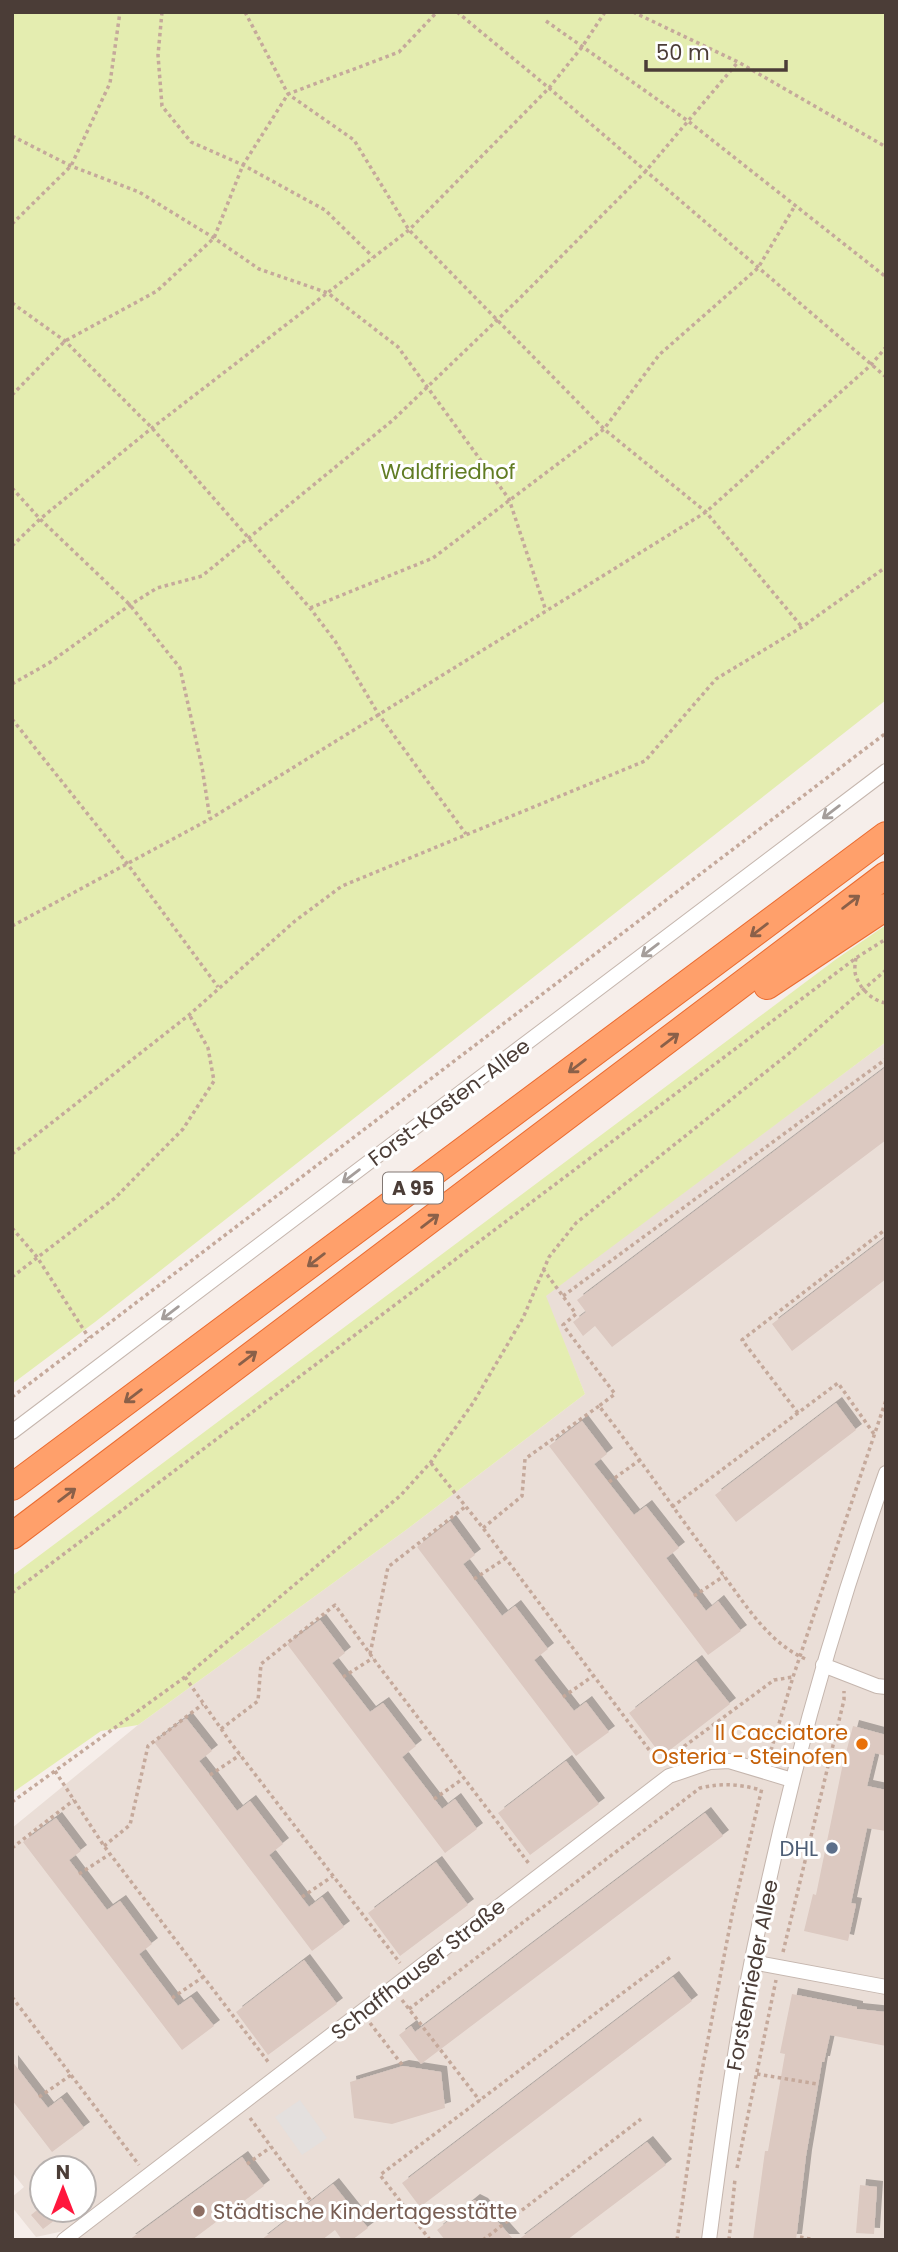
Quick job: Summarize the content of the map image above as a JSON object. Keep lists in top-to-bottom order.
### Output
{
  "streets": {
    "highway": ["A 95"],
    "street": ["Forst-Kasten-Allee", "Schaffhauser Straße", "Forstenrieder Allee"]
  },
  "crossings": [
    ["Schaffhauser Straße", "Forstenrieder Allee"]
  ],
  "one_way": ["Forst-Kasten-Allee"],
  "parks": ["Waldfriedhof"],
  "places": ["Il Cacciatore Osteria - Steinofen", "DHL", "Städtische Kindertagesstätte"],
  "scale_bar": "50 m",
  "north": "top"
}
